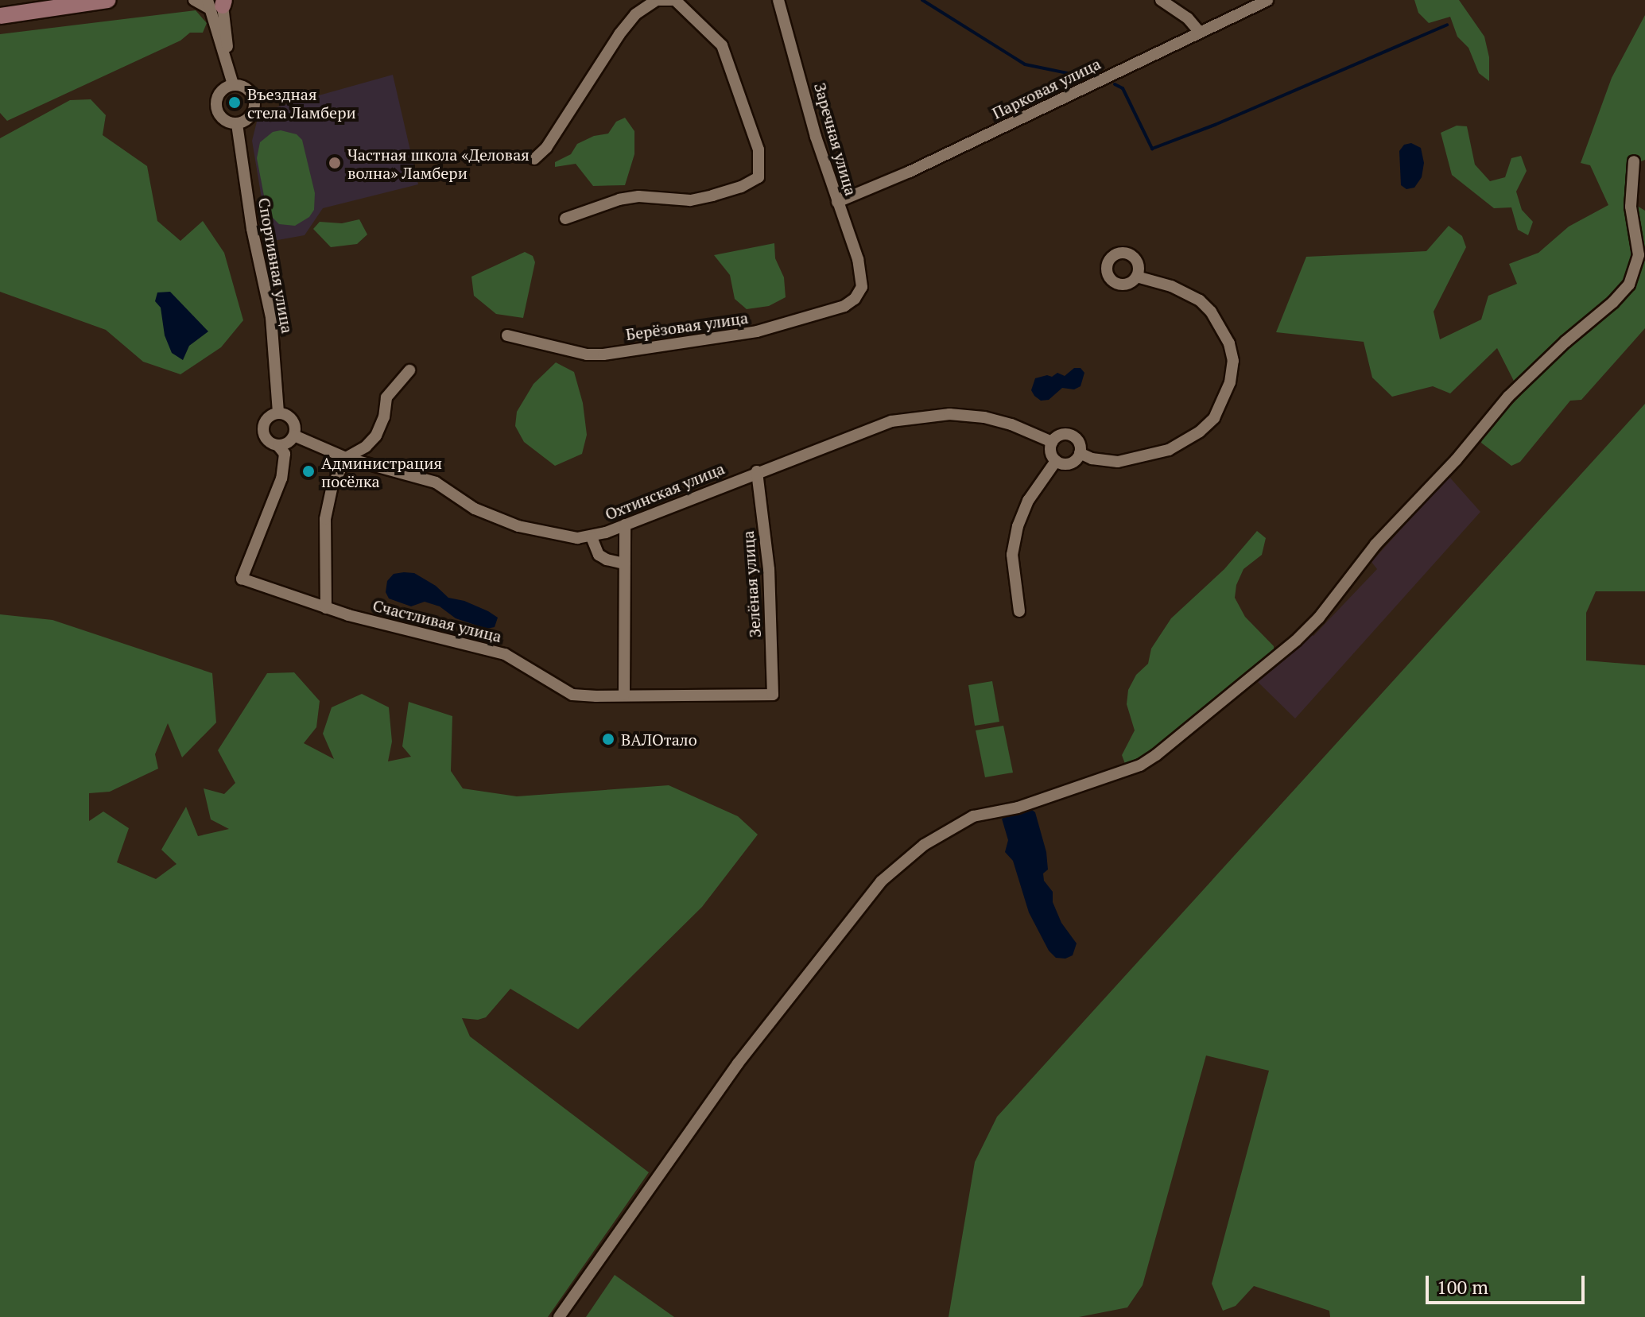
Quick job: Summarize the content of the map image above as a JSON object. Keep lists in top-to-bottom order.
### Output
{
  "streets": {
    "street": [
      "Парковая улица",
      "Заречная улица",
      "Спортивная улица",
      "Берёзовая улица",
      "Охтинская улица",
      "Зелёная улица",
      "Счастливая улица"
    ]
  },
  "crossings": [
    ["Парковая улица", "Заречная улица"],
    ["Заречная улица", "Берёзовая улица"],
    ["Спортивная улица", "Охтинская улица"],
    ["Спортивная улица", "Счастливая улица"],
    ["Охтинская улица", "Зелёная улица"],
    ["Охтинская улица", "Счастливая улица"],
    ["Зелёная улица", "Счастливая улица"]
  ],
  "places": [
    "Въездная стела Ламбери",
    "Частная школа «Деловая волна» Ламбери",
    "Администрация посёлка",
    "ВАЛОтало"
  ],
  "scale_bar": "100 m"
}
